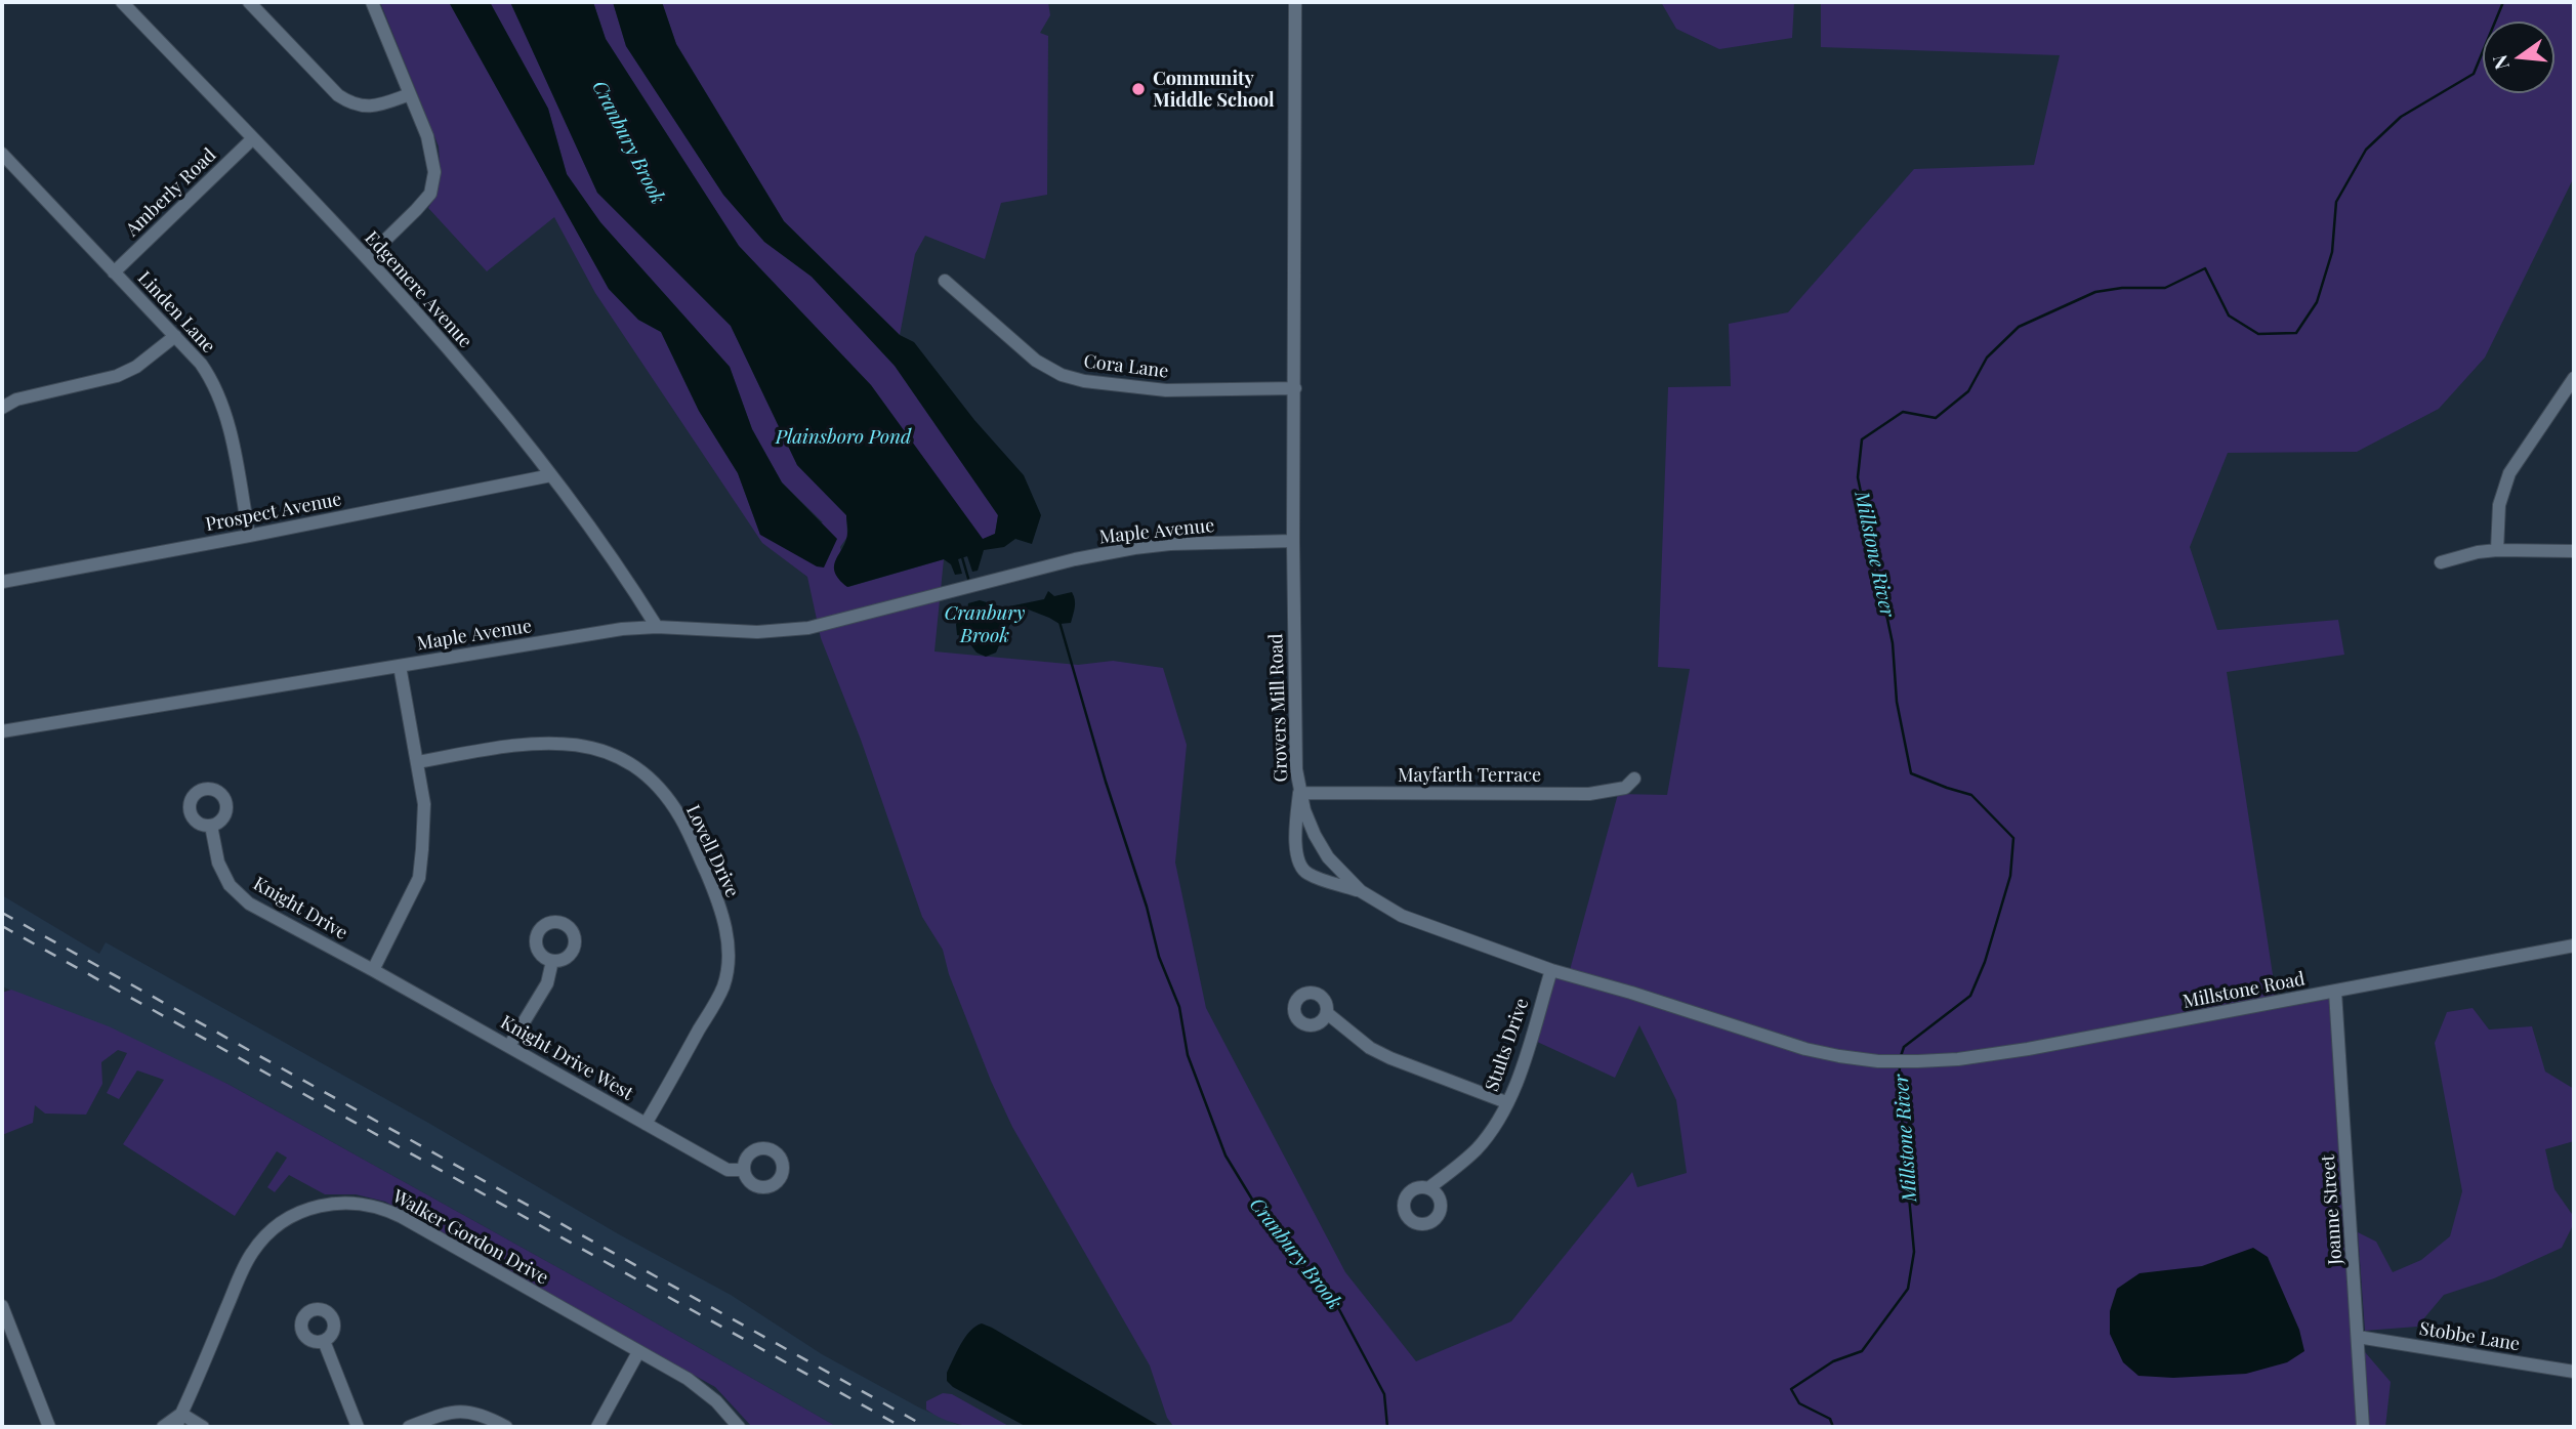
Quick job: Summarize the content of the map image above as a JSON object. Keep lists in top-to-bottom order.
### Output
{
  "streets": {
    "street": [
      "Amberly Road",
      "Edgemere Avenue",
      "Linden Lane",
      "Cora Lane",
      "Prospect Avenue",
      "Maple Avenue",
      "Grovers Mill Road",
      "Mayfarth Terrace",
      "Lovell Drive",
      "Knight Drive",
      "Millstone Road",
      "Stults Drive",
      "Knight Drive West",
      "Joanne Street",
      "Walker Gordon Drive",
      "Stobbe Lane"
    ]
  },
  "crossings": [
    ["Amberly Road", "Edgemere Avenue"],
    ["Amberly Road", "Linden Lane"],
    ["Edgemere Avenue", "Prospect Avenue"],
    ["Edgemere Avenue", "Maple Avenue"],
    ["Linden Lane", "Prospect Avenue"],
    ["Cora Lane", "Grovers Mill Road"],
    ["Maple Avenue", "Grovers Mill Road"],
    ["Grovers Mill Road", "Mayfarth Terrace"],
    ["Grovers Mill Road", "Millstone Road"],
    ["Grovers Mill Road", "Stults Drive"],
    ["Lovell Drive", "Knight Drive West"],
    ["Knight Drive", "Knight Drive West"],
    ["Millstone Road", "Joanne Street"],
    ["Joanne Street", "Stobbe Lane"]
  ],
  "water": ["Cranbury Brook", "Plainsboro Pond", "Millstone River"],
  "places": ["Community Middle School"],
  "north": "left"
}
